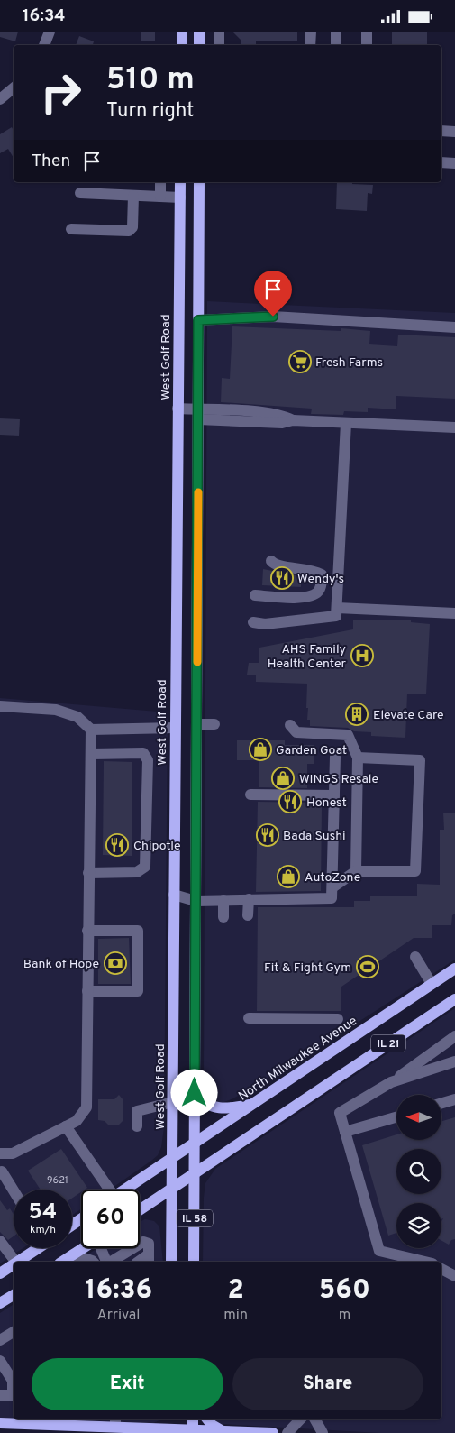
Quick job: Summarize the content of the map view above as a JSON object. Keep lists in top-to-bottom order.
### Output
{
  "streets": {
    "main road": [
      "West Golf Road",
      "IL 21",
      "North Milwaukee Avenue",
      "IL 58"
    ]
  },
  "crossings": [
    ["West Golf Road", "IL 21"],
    ["West Golf Road", "North Milwaukee Avenue"],
    ["IL 21", "IL 58"],
    ["North Milwaukee Avenue", "IL 58"]
  ],
  "places": {
    "supermarket": ["Fresh Farms"],
    "restaurant": [
      "Wendy's",
      "Honest",
      "Bada Sushi",
      "Chipotle"
    ],
    "hospital": ["AHS Family Health Center"],
    "building": ["Elevate Care"],
    "shop": ["Garden Goat", "WINGS Resale", "AutoZone"],
    "bank": ["Bank of Hope"],
    "sports": ["Fit & Fight Gym"]
  },
  "house_numbers": ["9621"],
  "north": "left",
  "page": {
    "status": "16:34",
    "turn": ["510 m", "Turn right"],
    "then": "Then",
    "speed": "54 km/h",
    "limit": "60",
    "eta": [
      "16:36",
      "Arrival",
      "2",
      "min",
      "560",
      "m"
    ],
    "buttons": ["Exit", "Share"]
  }
}
